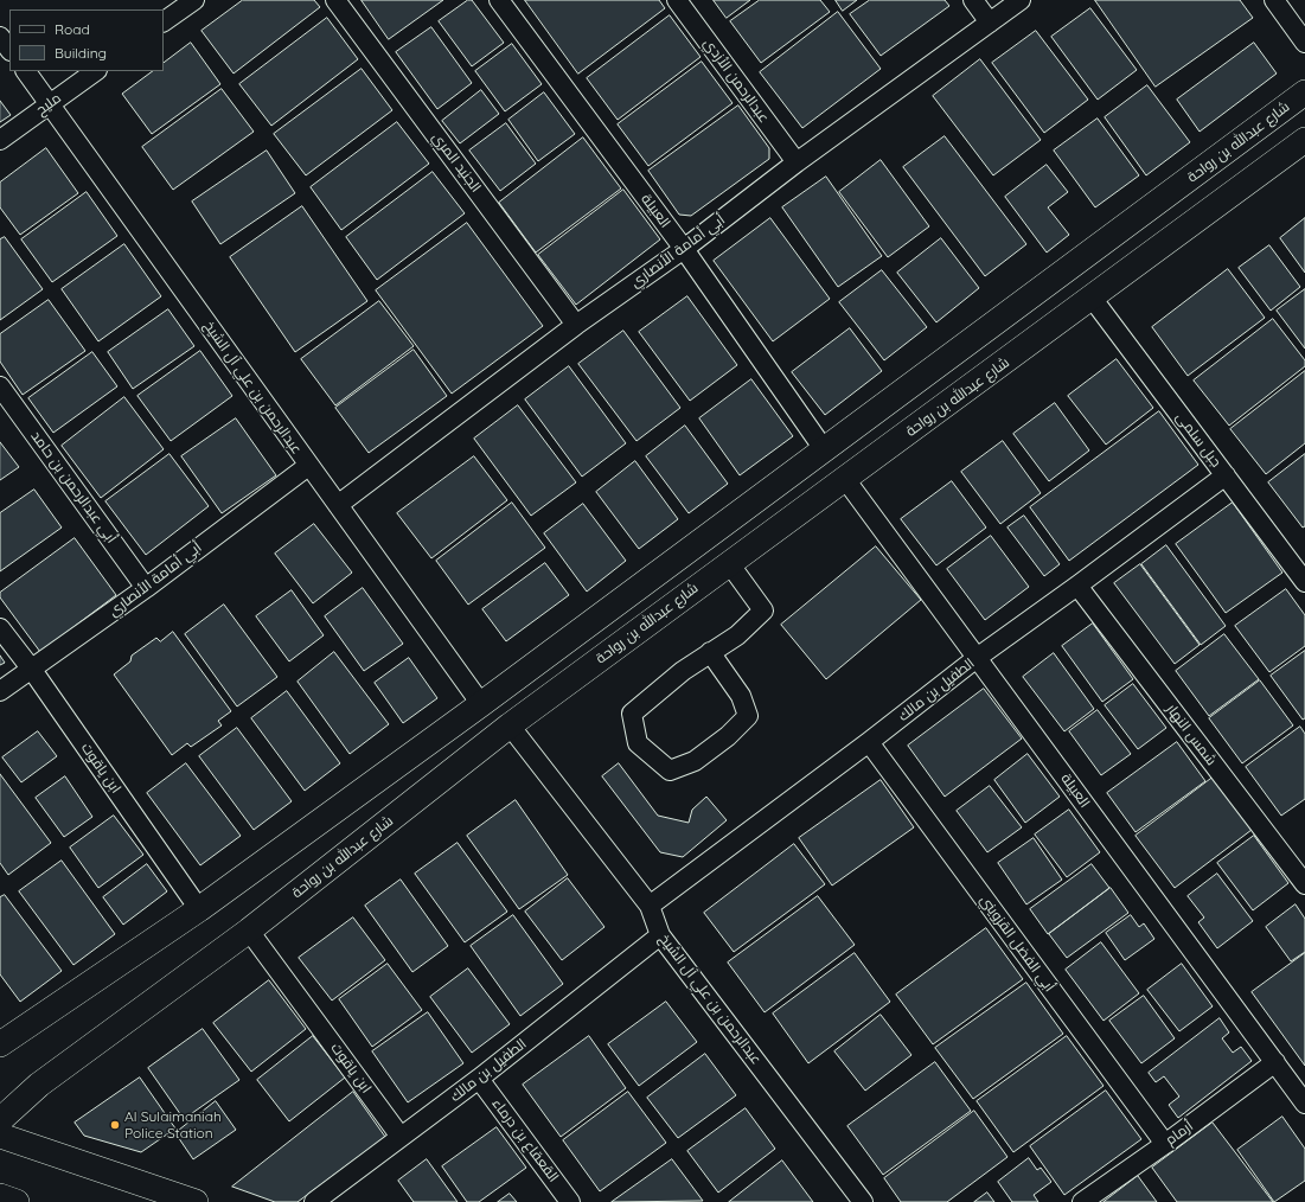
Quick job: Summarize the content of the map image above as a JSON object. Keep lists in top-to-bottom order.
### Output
{
  "streets": {
    "street": [
      "عبدالرحمن الأزدي",
      "مليح",
      "شارع عبدالله بن رواحة",
      "الجنيد المري",
      "العبيلة",
      "أبي أمامة الأنصاري",
      "عبدالرحمن بن علي آل الشيخ",
      "جبل سلمى",
      "أبي عبدالرحمن بن حامد",
      "الطفيل بن مالك",
      "شمس النهار",
      "ابن ياقوت",
      "أبي الفضل القزويني",
      "أرمام",
      "القعقاع بن درماء"
    ]
  },
  "crossings": [
    ["عبدالرحمن الأزدي", "أبي أمامة الأنصاري"],
    ["مليح", "عبدالرحمن بن علي آل الشيخ"],
    ["شارع عبدالله بن رواحة", "العبيلة"],
    ["شارع عبدالله بن رواحة", "عبدالرحمن بن علي آل الشيخ"],
    ["شارع عبدالله بن رواحة", "جبل سلمى"],
    ["شارع عبدالله بن رواحة", "ابن ياقوت"],
    ["الجنيد المري", "أبي أمامة الأنصاري"],
    ["العبيلة", "أبي أمامة الأنصاري"],
    ["العبيلة", "الطفيل بن مالك"],
    ["العبيلة", "أرمام"],
    ["أبي أمامة الأنصاري", "عبدالرحمن بن علي آل الشيخ"],
    ["أبي أمامة الأنصاري", "أبي عبدالرحمن بن حامد"],
    ["أبي أمامة الأنصاري", "ابن ياقوت"],
    ["عبدالرحمن بن علي آل الشيخ", "الطفيل بن مالك"],
    ["جبل سلمى", "الطفيل بن مالك"],
    ["الطفيل بن مالك", "شمس النهار"],
    ["الطفيل بن مالك", "ابن ياقوت"],
    ["الطفيل بن مالك", "أبي الفضل القزويني"],
    ["الطفيل بن مالك", "القعقاع بن درماء"],
    ["أبي الفضل القزويني", "أرمام"]
  ],
  "places": ["Al Sulaimaniah Police Station"],
  "legend": ["Road", "Building"]
}
